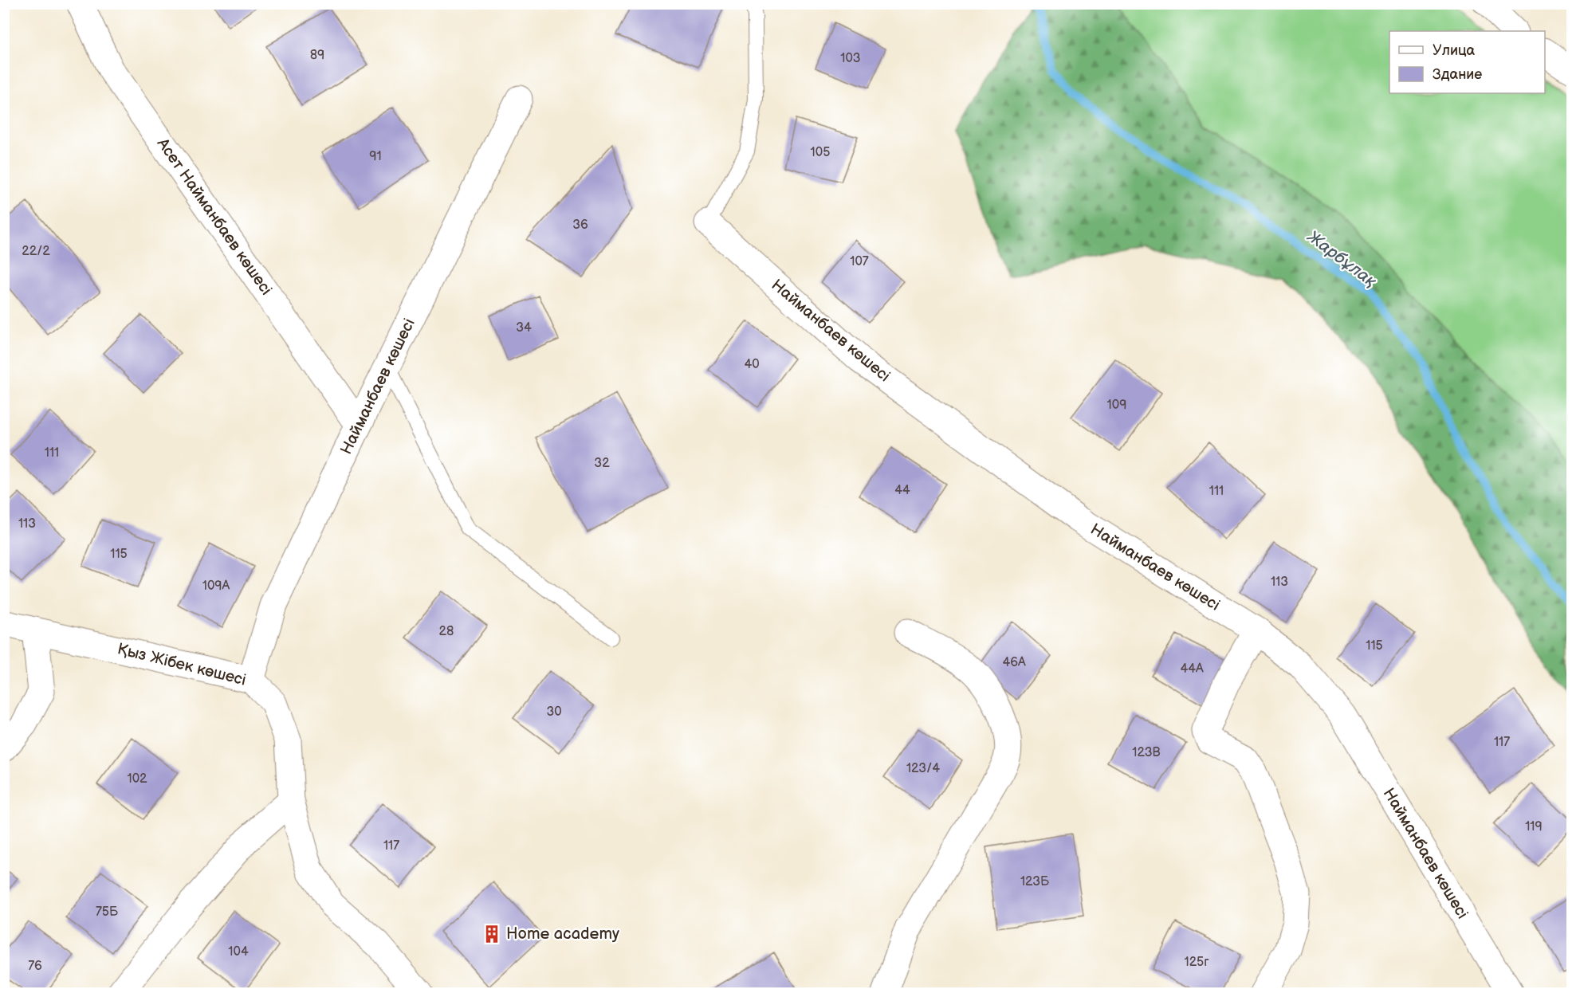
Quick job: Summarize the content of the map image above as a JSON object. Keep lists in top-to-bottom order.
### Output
{
  "streets": {
    "street": ["Асет Найманбаев көшесі", "Найманбаев көшесі", "Қыз Жібек көшесі"]
  },
  "crossings": [
    ["Асет Найманбаев көшесі", "Найманбаев көшесі"],
    ["Найманбаев көшесі", "Қыз Жібек көшесі"]
  ],
  "water": ["Жарбұлақ"],
  "places": {
    "building": ["Home academy"]
  },
  "house_numbers": [
    "89",
    "103",
    "105",
    "91",
    "36",
    "22/2",
    "107",
    "34",
    "40",
    "109",
    "111",
    "32",
    "44",
    "111",
    "113",
    "115",
    "113",
    "109А",
    "28",
    "115",
    "46А",
    "44А",
    "30",
    "117",
    "123В",
    "123/4",
    "102",
    "119",
    "117",
    "123Б",
    "75Б",
    "104",
    "125г",
    "76"
  ],
  "legend": ["Улица", "Здание"]
}
